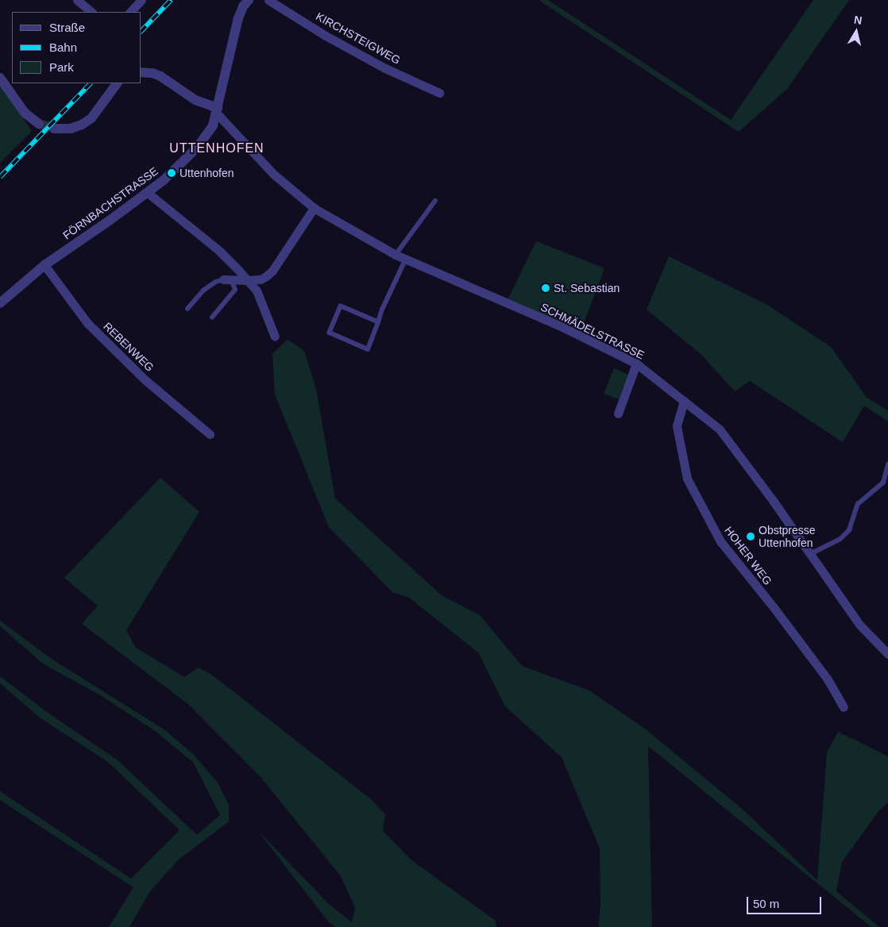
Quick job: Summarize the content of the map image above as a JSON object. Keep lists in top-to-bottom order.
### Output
{
  "streets": {
    "street": [
      "KIRCHSTEIGWEG",
      "FÖRNBACHSTRASSE",
      "SCHMÄDELSTRASSE",
      "REBENWEG",
      "HOHER WEG"
    ]
  },
  "crossings": [
    ["FÖRNBACHSTRASSE", "SCHMÄDELSTRASSE"],
    ["FÖRNBACHSTRASSE", "REBENWEG"],
    ["SCHMÄDELSTRASSE", "HOHER WEG"]
  ],
  "districts": ["UTTENHOFEN"],
  "places": ["Uttenhofen", "St. Sebastian", "Obstpresse Uttenhofen"],
  "legend": ["Straße", "Bahn", "Park"],
  "scale_bar": "50 m",
  "north": "top"
}
